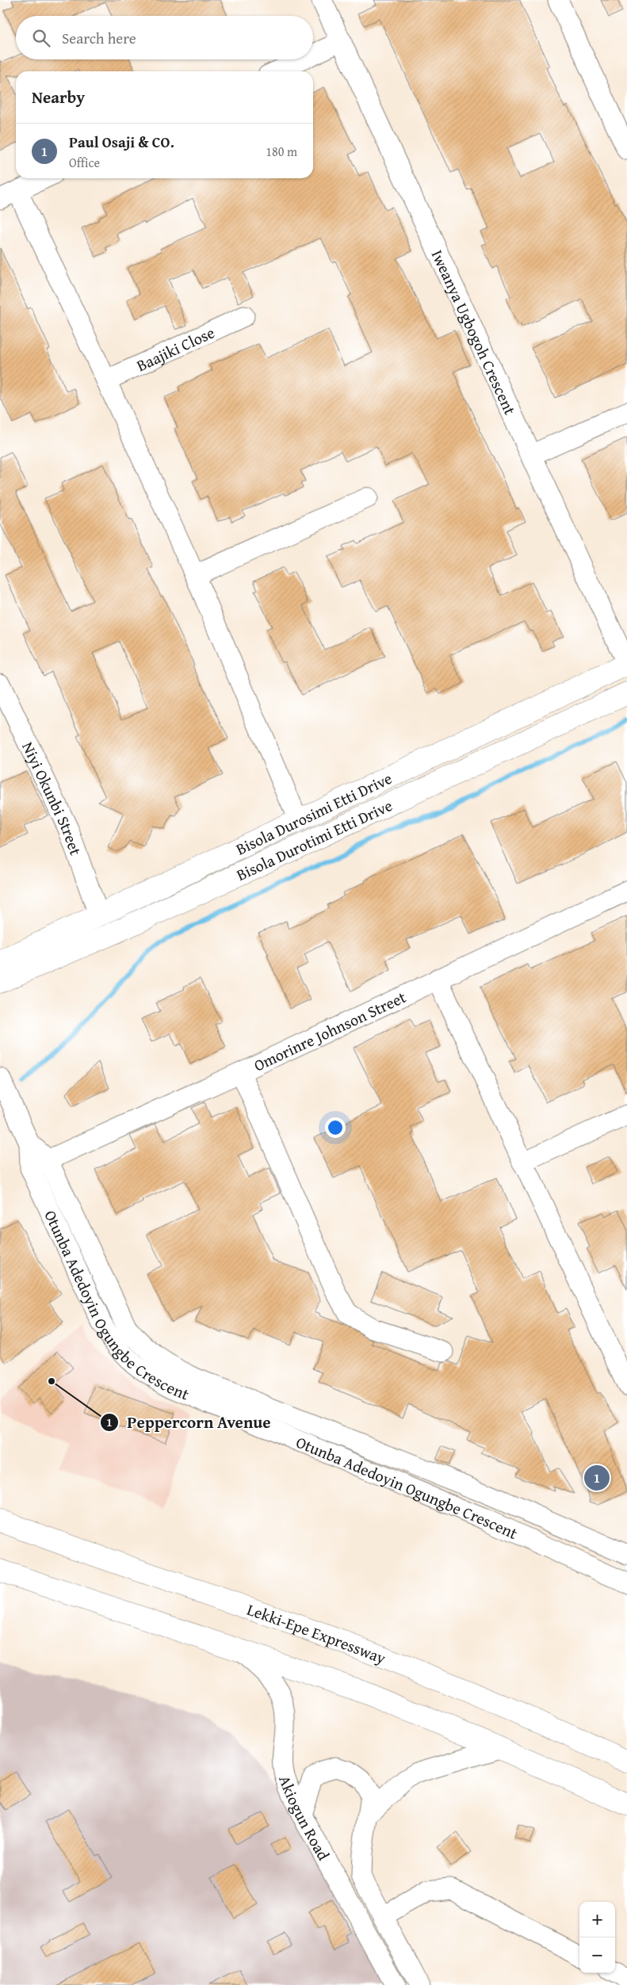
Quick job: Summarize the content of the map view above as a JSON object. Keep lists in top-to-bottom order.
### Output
{
  "streets": {
    "main road": ["Bisola Durosimi Etti Drive", "Bisola Durotimi Etti Drive", "Lekki-Epe Expressway"],
    "street": [
      "Iweanya Ugbogoh Crescent",
      "Baajiki Close",
      "Niyi Okunbi Street",
      "Omorinre Johnson Street",
      "Otunba Adedoyin Ogungbe Crescent",
      "Akiogun Road"
    ]
  },
  "crossings": [
    ["Iweanya Ugbogoh Crescent", "Bisola Durosimi Etti Drive"],
    ["Niyi Okunbi Street", "Bisola Durosimi Etti Drive"],
    ["Omorinre Johnson Street", "Otunba Adedoyin Ogungbe Crescent"]
  ],
  "places": ["Peppercorn Avenue"],
  "page": {
    "search": "Search here",
    "heading": "Nearby",
    "list": [
      {
        "mark": "1",
        "name": "Paul Osaji & CO.",
        "note": "Office",
        "value": "180 m"
      }
    ],
    "pins": "1",
    "map_buttons": ["+", "−"]
  }
}
